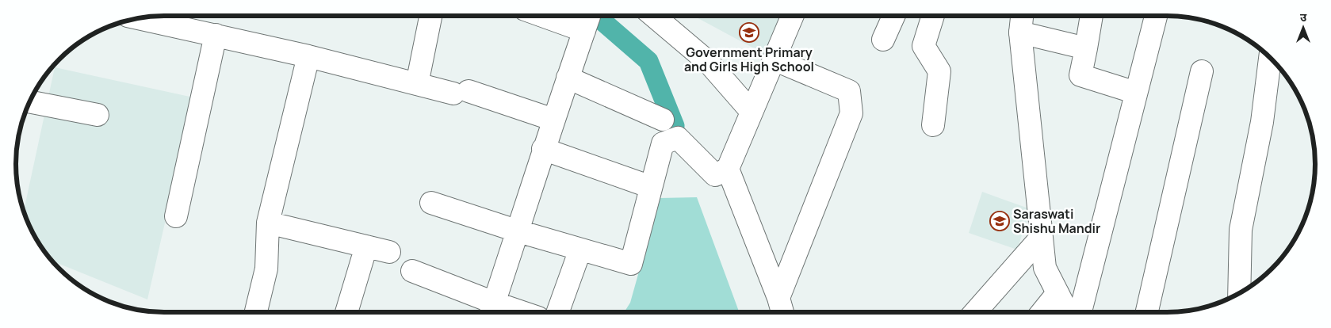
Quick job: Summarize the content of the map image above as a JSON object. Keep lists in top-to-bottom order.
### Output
{
  "places": {
    "school or university": ["Government Primary and Girls High School", "Saraswati Shishu Mandir"]
  },
  "north": "top"
}
